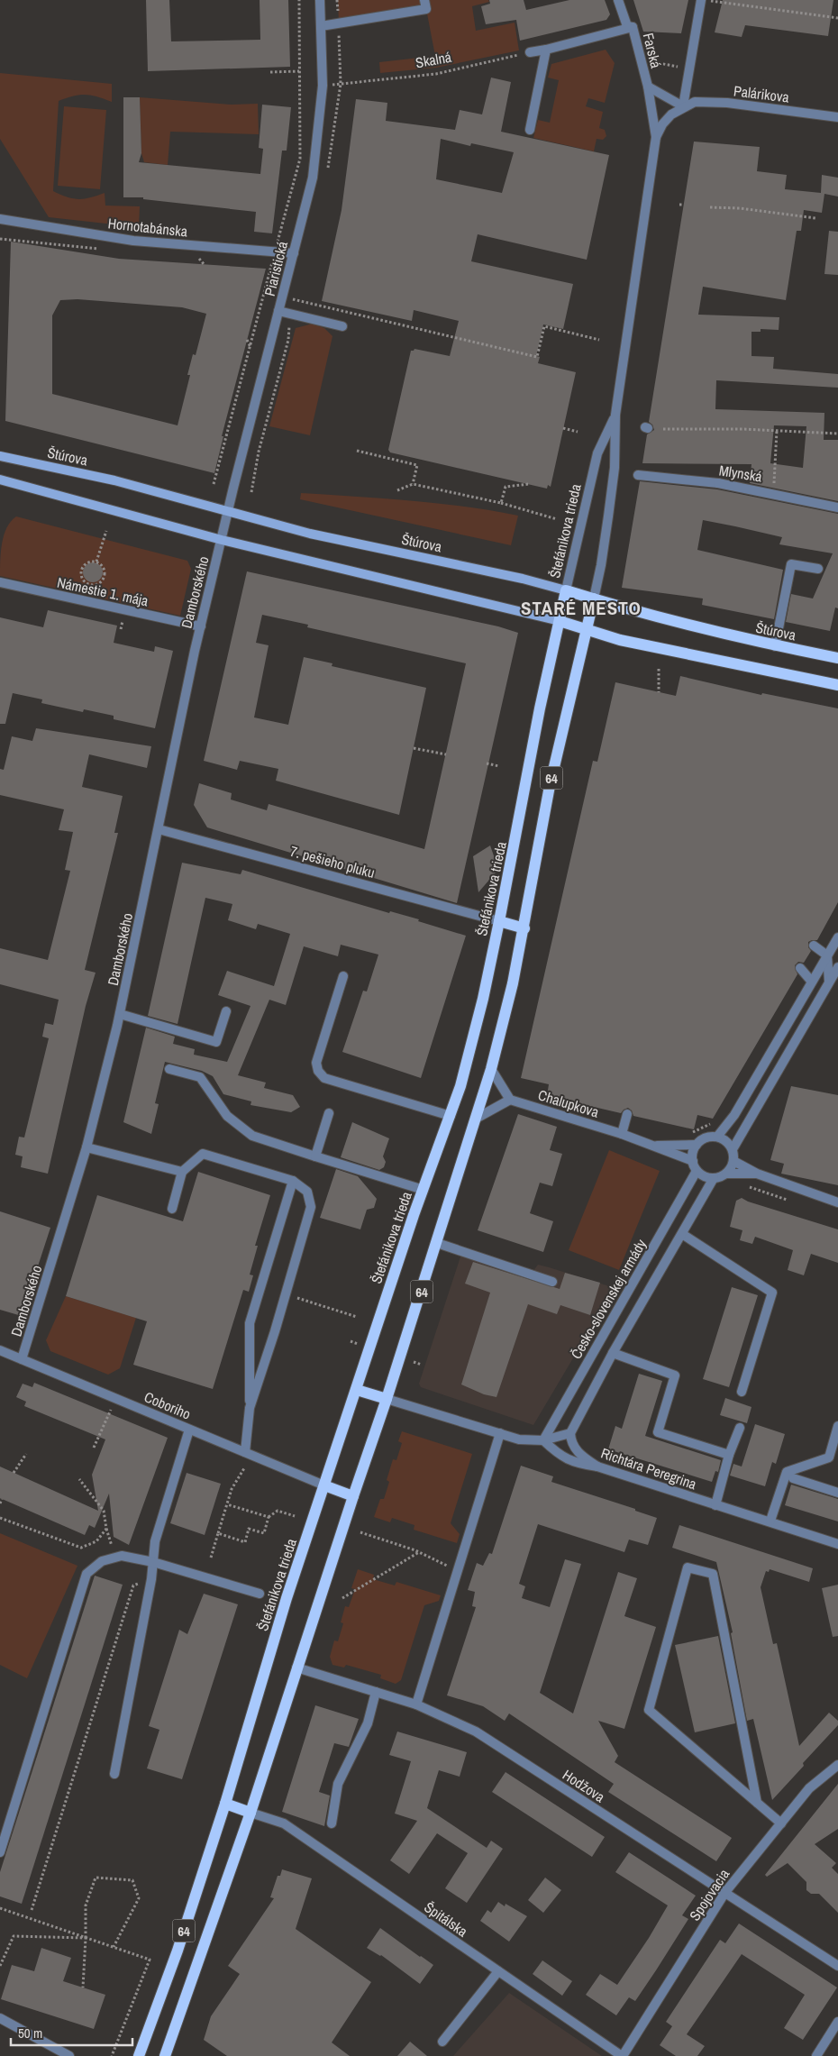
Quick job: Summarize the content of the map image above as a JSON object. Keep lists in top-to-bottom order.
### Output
{
  "streets": {
    "main road": ["Štúrova", "Štefánikova trieda", "64"],
    "street": [
      "Farská",
      "Palárikova",
      "Hornotabánska",
      "Piaristická",
      "Mlynská",
      "Námestie 1. mája",
      "Damborského",
      "7. pešieho pluku",
      "Chalupkova",
      "Česko-slovenskej armády",
      "Coboriho",
      "Richtára Peregrina",
      "Hodžova",
      "Spojovacia",
      "Špitálska"
    ],
    "path": ["Skalná"]
  },
  "crossings": [
    ["Farská", "Palárikova"],
    ["Farská", "Štefánikova trieda"],
    ["Skalná", "Piaristická"],
    ["Palárikova", "Štefánikova trieda"],
    ["Hornotabánska", "Piaristická"],
    ["Piaristická", "Štúrova"],
    ["Piaristická", "Damborského"],
    ["Štúrova", "Štefánikova trieda"],
    ["Štúrova", "64"],
    ["Štefánikova trieda", "64"],
    ["Štefánikova trieda", "7. pešieho pluku"],
    ["Štefánikova trieda", "Coboriho"],
    ["Námestie 1. mája", "Damborského"],
    ["Damborského", "7. pešieho pluku"],
    ["Damborského", "Coboriho"],
    ["64", "Hodžova"],
    ["64", "Špitálska"],
    ["Chalupkova", "Česko-slovenskej armády"],
    ["Hodžova", "Spojovacia"],
    ["Spojovacia", "Špitálska"]
  ],
  "districts": ["STARÉ MESTO"],
  "scale_bar": "50 m"
}
